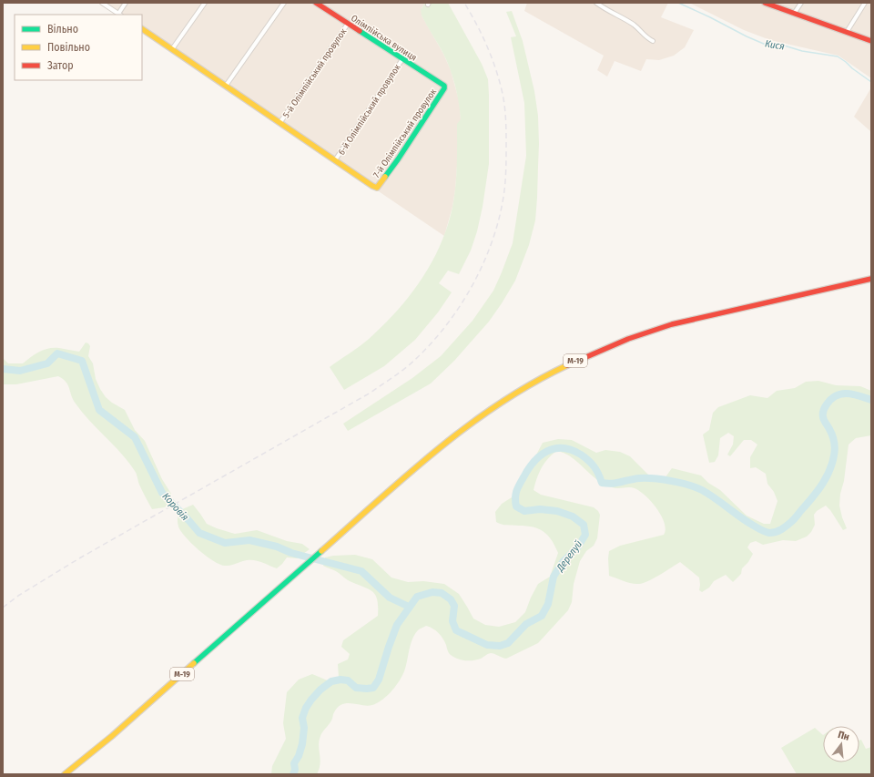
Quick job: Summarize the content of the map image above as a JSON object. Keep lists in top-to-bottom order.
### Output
{
  "streets": {
    "main road": ["Олімпійська вулиця", "7-й Олімпійський провулок", "М-19"],
    "street": ["5-й Олімпійський провулок", "6-й Олімпійський провулок"]
  },
  "crossings": [
    ["Олімпійська вулиця", "5-й Олімпійський провулок"],
    ["Олімпійська вулиця", "6-й Олімпійський провулок"],
    ["Олімпійська вулиця", "7-й Олімпійський провулок"],
    ["6-й Олімпійський провулок", "7-й Олімпійський провулок"]
  ],
  "water": ["Кися", "Коровія", "Дерелуй"],
  "legend": ["Вільно", "Повільно", "Затор"],
  "north": "top"
}
